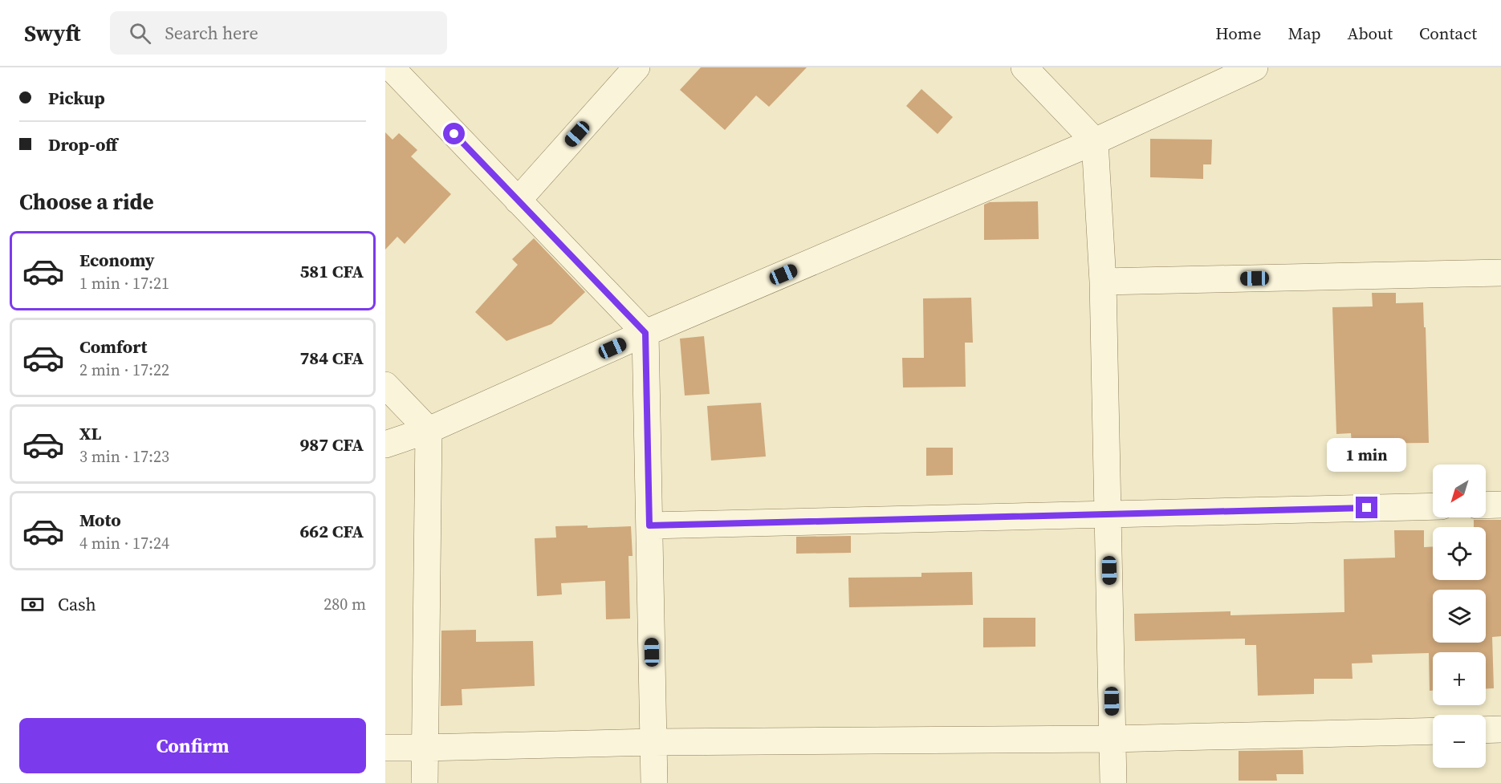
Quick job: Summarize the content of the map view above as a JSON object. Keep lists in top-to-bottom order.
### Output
{
  "north": "bottom left",
  "page": {
    "header": "Swyft",
    "search": "Search here",
    "nav": [
      "Home",
      "Map",
      "About",
      "Contact"
    ],
    "banner": ["Pickup", "Drop-off"],
    "heading": "Choose a ride",
    "list": [
      {
        "name": "Economy",
        "note": "1 min · 17:21",
        "value": "581 CFA"
      },
      {
        "name": "Comfort",
        "note": "2 min · 17:22",
        "value": "784 CFA"
      },
      {
        "name": "XL",
        "note": "3 min · 17:23",
        "value": "987 CFA"
      },
      {
        "name": "Moto",
        "note": "4 min · 17:24",
        "value": "662 CFA"
      }
    ],
    "bubble": "1 min",
    "map_buttons": ["+", "−"],
    "pay": ["Cash", "280 m"],
    "buttons": "Confirm"
  }
}
